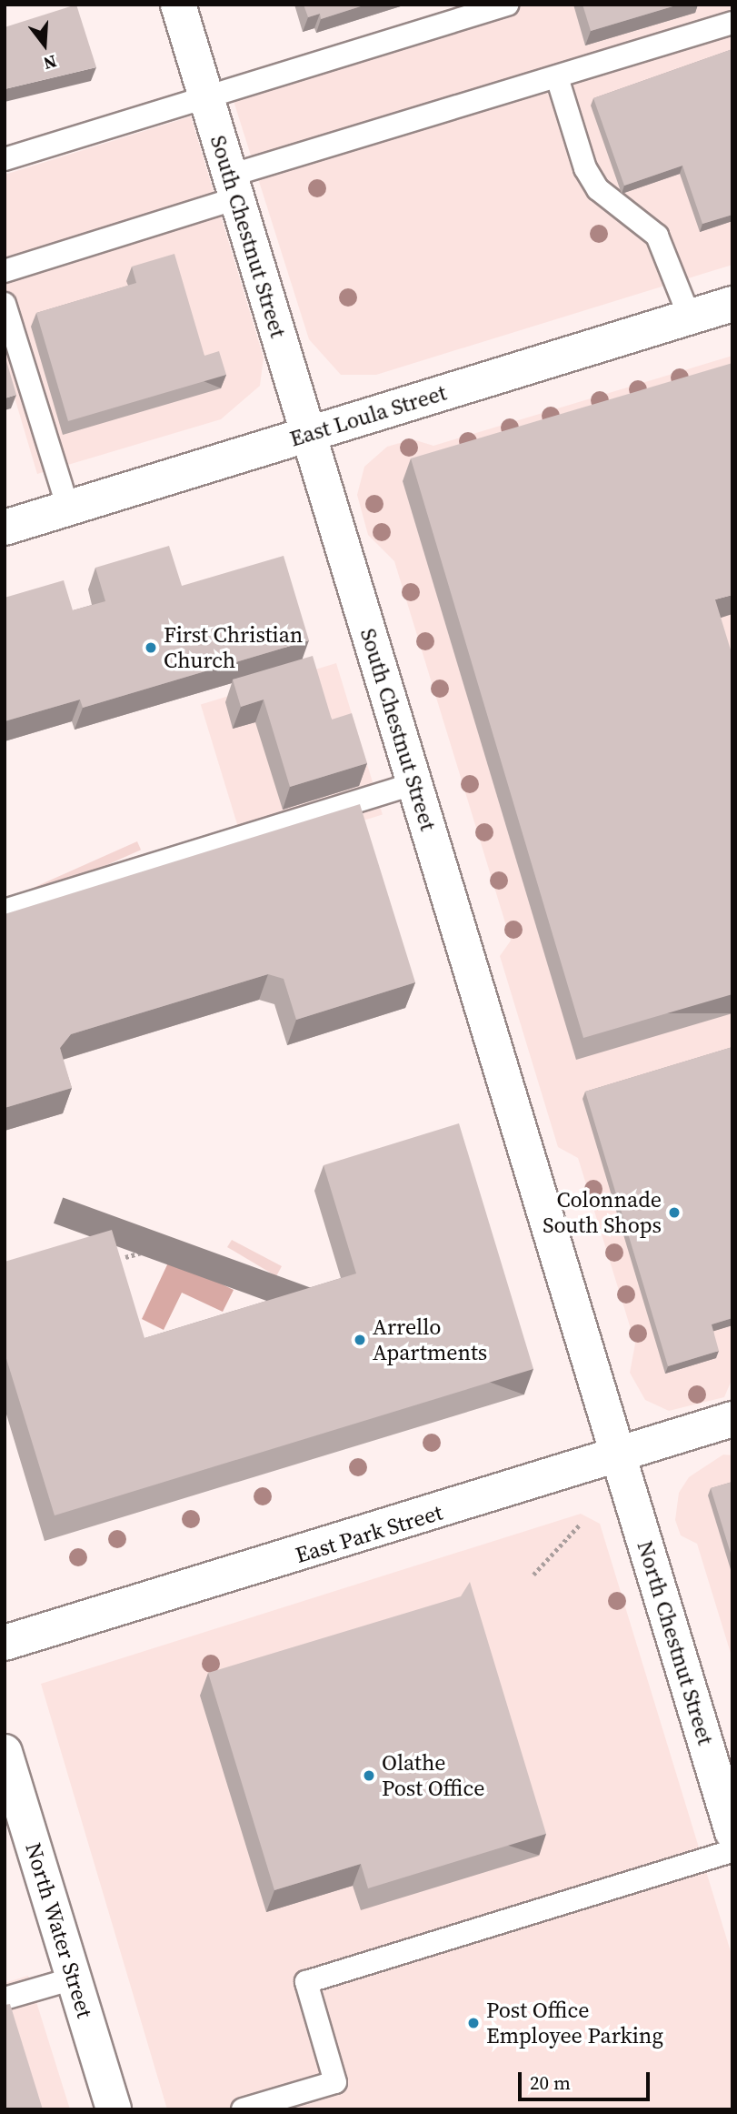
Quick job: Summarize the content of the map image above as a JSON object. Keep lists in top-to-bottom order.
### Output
{
  "streets": {
    "street": [
      "South Chestnut Street",
      "East Loula Street",
      "East Park Street",
      "North Chestnut Street",
      "North Water Street"
    ]
  },
  "crossings": [
    ["South Chestnut Street", "East Loula Street"],
    ["South Chestnut Street", "East Park Street"],
    ["South Chestnut Street", "North Chestnut Street"],
    ["East Park Street", "North Chestnut Street"]
  ],
  "places": [
    "First Christian Church",
    "Colonnade South Shops",
    "Arrello Apartments",
    "Olathe Post Office",
    "Post Office Employee Parking"
  ],
  "scale_bar": "20 m",
  "north": "bottom"
}
